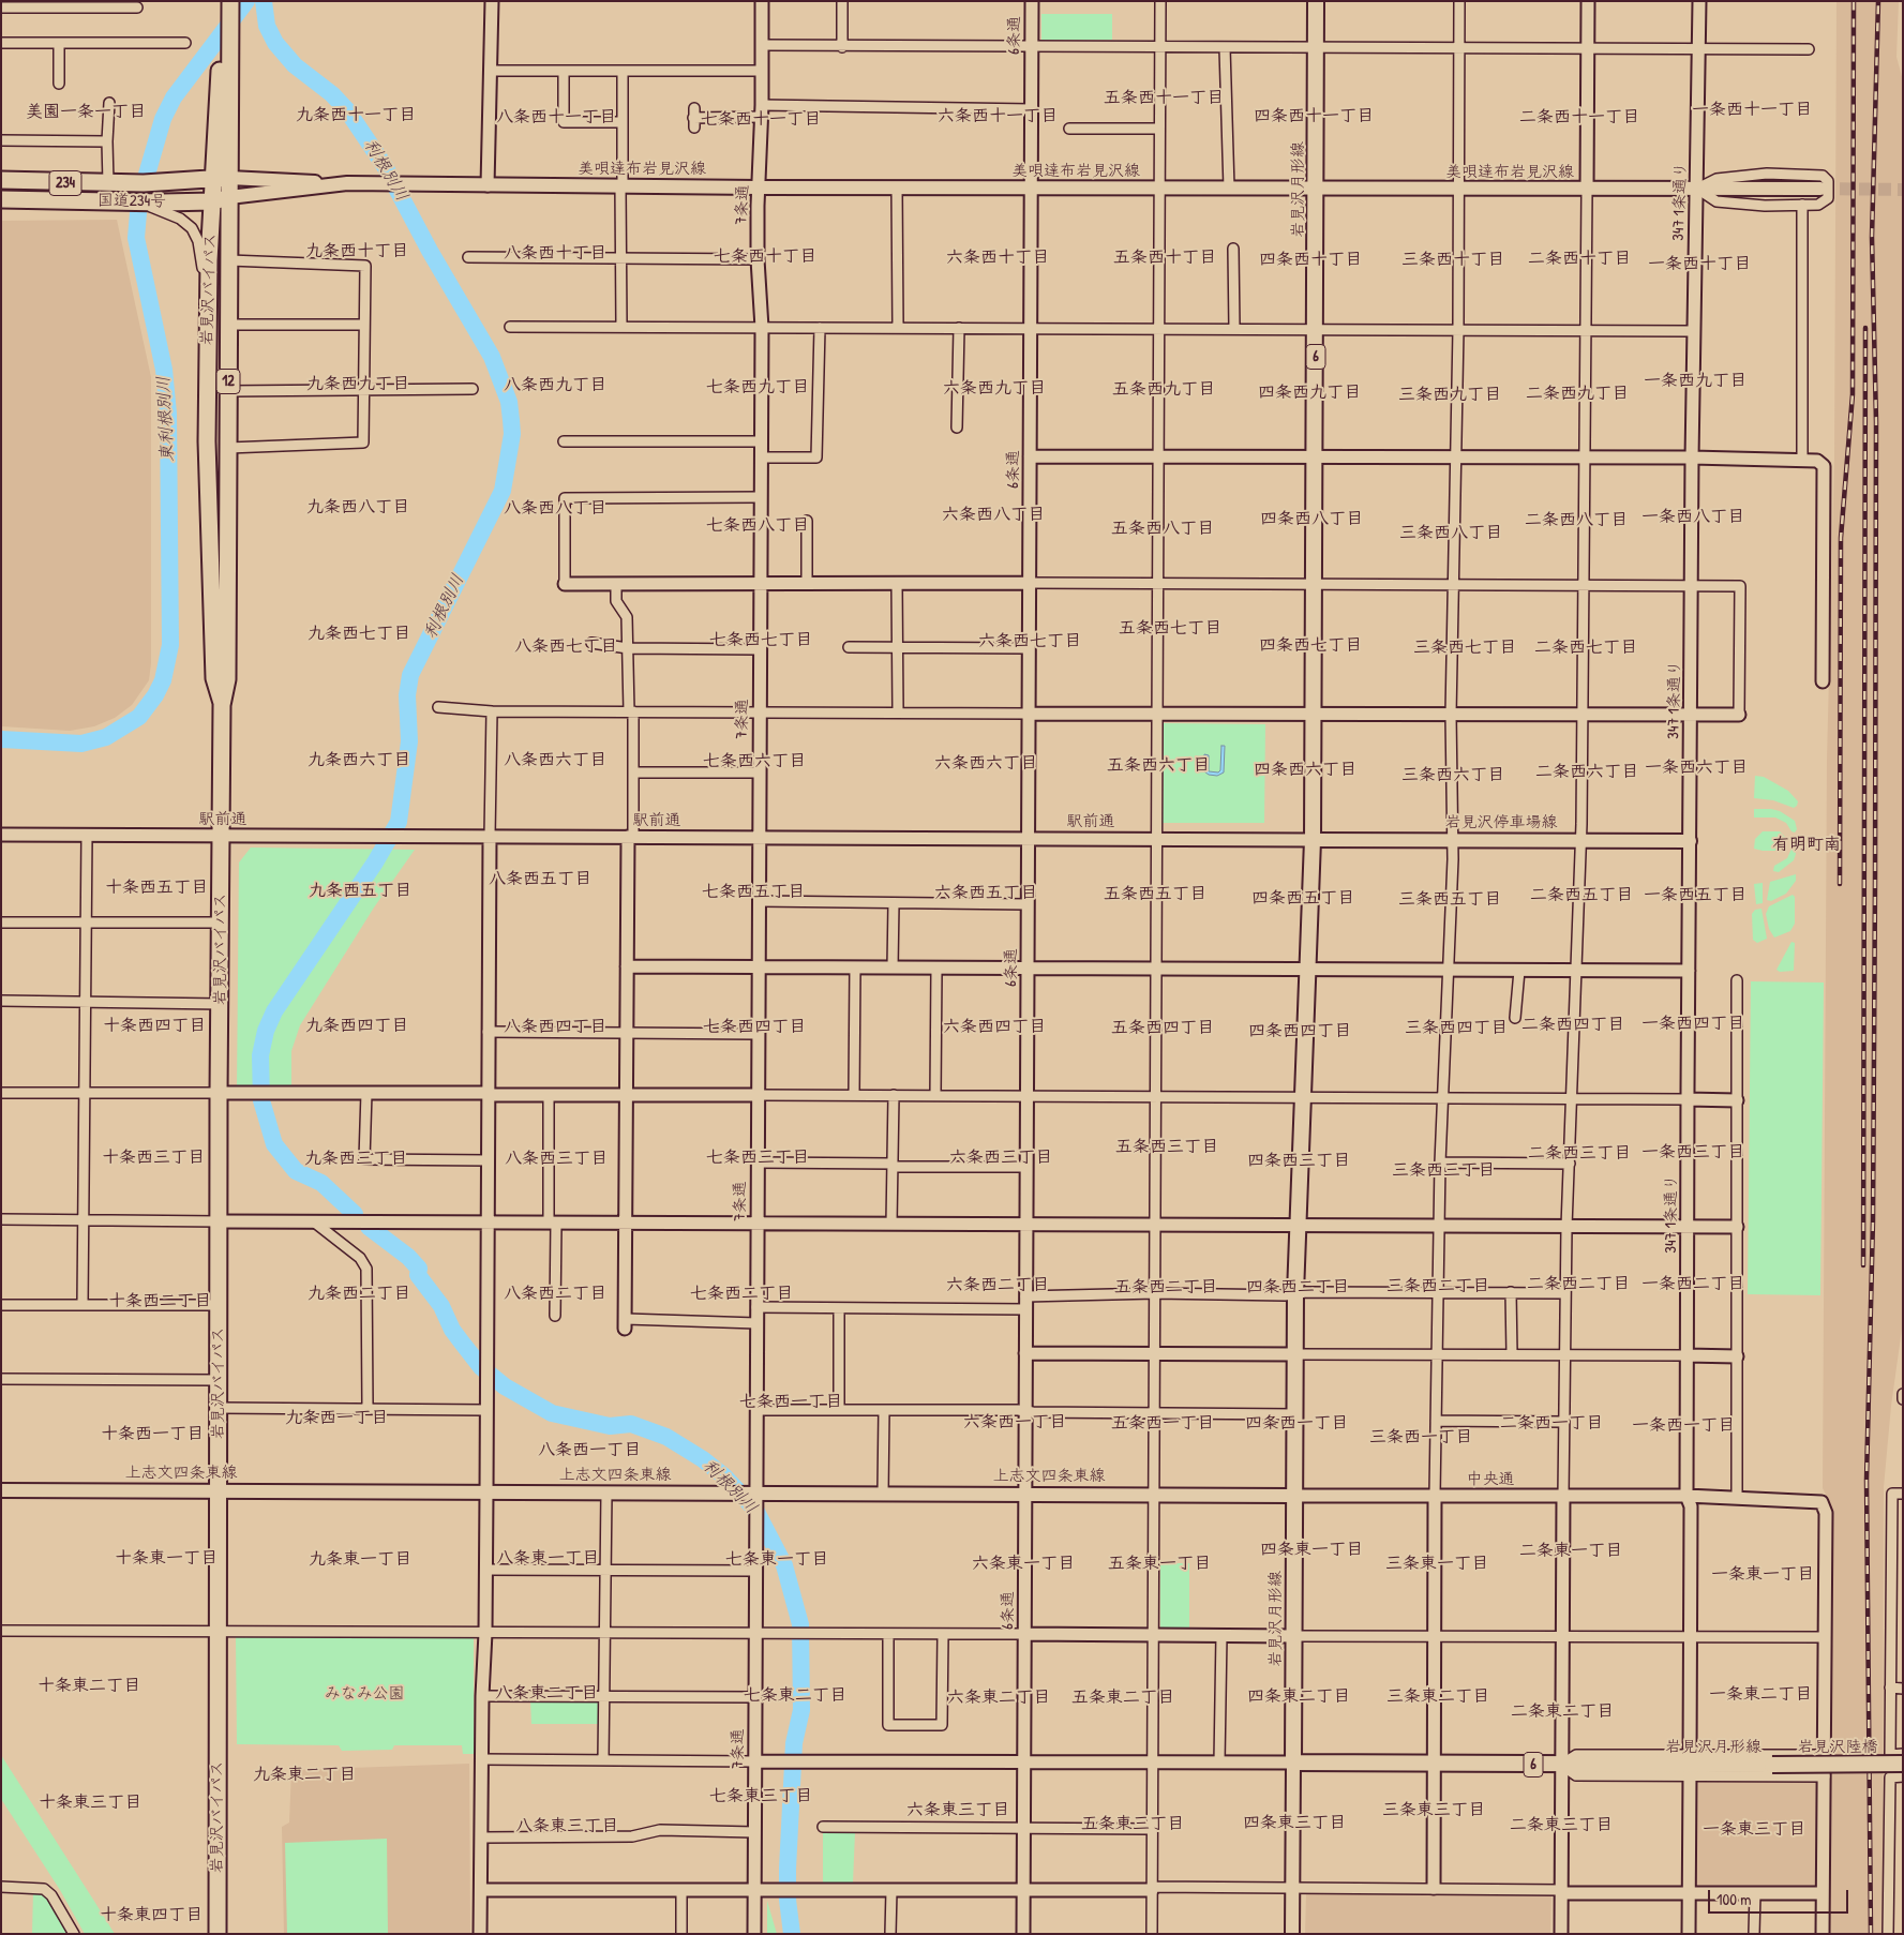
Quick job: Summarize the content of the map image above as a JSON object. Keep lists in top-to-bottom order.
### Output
{
  "streets": {
    "highway": [
      "234",
      "国道234号",
      "岩見沢バイパス",
      "12"
    ],
    "main road": [
      "美唄達布岩見沢線",
      "岩見沢月形線",
      "6",
      "岩見沢停車場線",
      "上志文四条東線",
      "岩見沢陸橋"
    ],
    "street": [
      "6条通",
      "347 1条通り",
      "7条通",
      "駅前通",
      "中央通"
    ]
  },
  "crossings": [
    ["6条通", "美唄達布岩見沢線"],
    ["6条通", "駅前通"],
    ["6条通", "上志文四条東線"],
    ["美唄達布岩見沢線", "岩見沢月形線"],
    ["美唄達布岩見沢線", "国道234号"],
    ["美唄達布岩見沢線", "347 1条通り"],
    ["美唄達布岩見沢線", "7条通"],
    ["美唄達布岩見沢線", "岩見沢バイパス"],
    ["岩見沢月形線", "駅前通"],
    ["岩見沢月形線", "岩見沢停車場線"],
    ["岩見沢月形線", "上志文四条東線"],
    ["岩見沢月形線", "中央通"],
    ["岩見沢月形線", "岩見沢陸橋"],
    ["国道234号", "岩見沢バイパス"],
    ["347 1条通り", "岩見沢停車場線"],
    ["347 1条通り", "中央通"],
    ["7条通", "駅前通"],
    ["7条通", "上志文四条東線"],
    ["岩見沢バイパス", "駅前通"],
    ["岩見沢バイパス", "上志文四条東線"],
    ["駅前通", "岩見沢停車場線"],
    ["上志文四条東線", "中央通"]
  ],
  "districts": [
    "五条西十一丁目",
    "一条西十一丁目",
    "美園一条一丁目",
    "九条西十一丁目",
    "六条西十一丁目",
    "四条西十一丁目",
    "八条西十一丁目",
    "二条西十一丁目",
    "七条西十一丁目",
    "九条西十丁目",
    "八条西十丁目",
    "七条西十丁目",
    "六条西十丁目",
    "五条西十丁目",
    "二条西十丁目",
    "四条西十丁目",
    "三条西十丁目",
    "一条西十丁目",
    "一条西九丁目",
    "九条西九丁目",
    "八条西九丁目",
    "七条西九丁目",
    "六条西九丁目",
    "五条西九丁目",
    "四条西九丁目",
    "二条西九丁目",
    "三条西九丁目",
    "九条西八丁目",
    "八条西八丁目",
    "六条西八丁目",
    "一条西八丁目",
    "四条西八丁目",
    "二条西八丁目",
    "七条西八丁目",
    "五条西八丁目",
    "三条西八丁目",
    "五条西七丁目",
    "九条西七丁目",
    "七条西七丁目",
    "六条西七丁目",
    "四条西七丁目",
    "八条西七丁目",
    "三条西七丁目",
    "二条西七丁目",
    "九条西六丁目",
    "八条西六丁目",
    "七条西六丁目",
    "六条西六丁目",
    "五条西六丁目",
    "一条西六丁目",
    "四条西六丁目",
    "二条西六丁目",
    "三条西六丁目",
    "有明町南",
    "八条西五丁目",
    "十条西五丁目",
    "九条西五丁目",
    "七条西五丁目",
    "六条西五丁目",
    "五条西五丁目",
    "二条西五丁目",
    "一条西五丁目",
    "四条西五丁目",
    "三条西五丁目",
    "一条西四丁目",
    "二条西四丁目",
    "十条西四丁目",
    "九条西四丁目",
    "八条西四丁目",
    "七条西四丁目",
    "六条西四丁目",
    "五条西四丁目",
    "三条西四丁目",
    "四条西四丁目",
    "五条西三丁目",
    "一条西三丁目",
    "二条西三丁目",
    "十条西三丁目",
    "七条西三丁目",
    "六条西三丁目",
    "九条西三丁目",
    "八条西三丁目",
    "四条西三丁目",
    "三条西三丁目",
    "二条西二丁目",
    "一条西二丁目",
    "六条西二丁目",
    "三条西二丁目",
    "五条西二丁目",
    "四条西二丁目",
    "九条西二丁目",
    "八条西二丁目",
    "七条西二丁目",
    "十条西二丁目",
    "七条西一丁目",
    "九条西一丁目",
    "六条西一丁目",
    "五条西一丁目",
    "四条西一丁目",
    "二条西一丁目",
    "一条西一丁目",
    "十条西一丁目",
    "三条西一丁目",
    "八条西一丁目",
    "四条東一丁目",
    "二条東一丁目",
    "十条東一丁目",
    "八条東一丁目",
    "九条東一丁目",
    "七条東一丁目",
    "六条東一丁目",
    "五条東一丁目",
    "三条東一丁目",
    "一条東一丁目",
    "十条東二丁目",
    "八条東二丁目",
    "一条東二丁目",
    "七条東二丁目",
    "四条東二丁目",
    "三条東二丁目",
    "六条東二丁目",
    "五条東二丁目",
    "二条東二丁目",
    "九条東二丁目",
    "七条東三丁目",
    "十条東三丁目",
    "六条東三丁目",
    "三条東三丁目",
    "四条東三丁目",
    "五条東三丁目",
    "二条東三丁目",
    "八条東三丁目",
    "一条東三丁目",
    "十条東四丁目"
  ],
  "water": ["利根別川", "東利根別川"],
  "parks": ["みなみ公園"],
  "scale_bar": "100 m"
}
